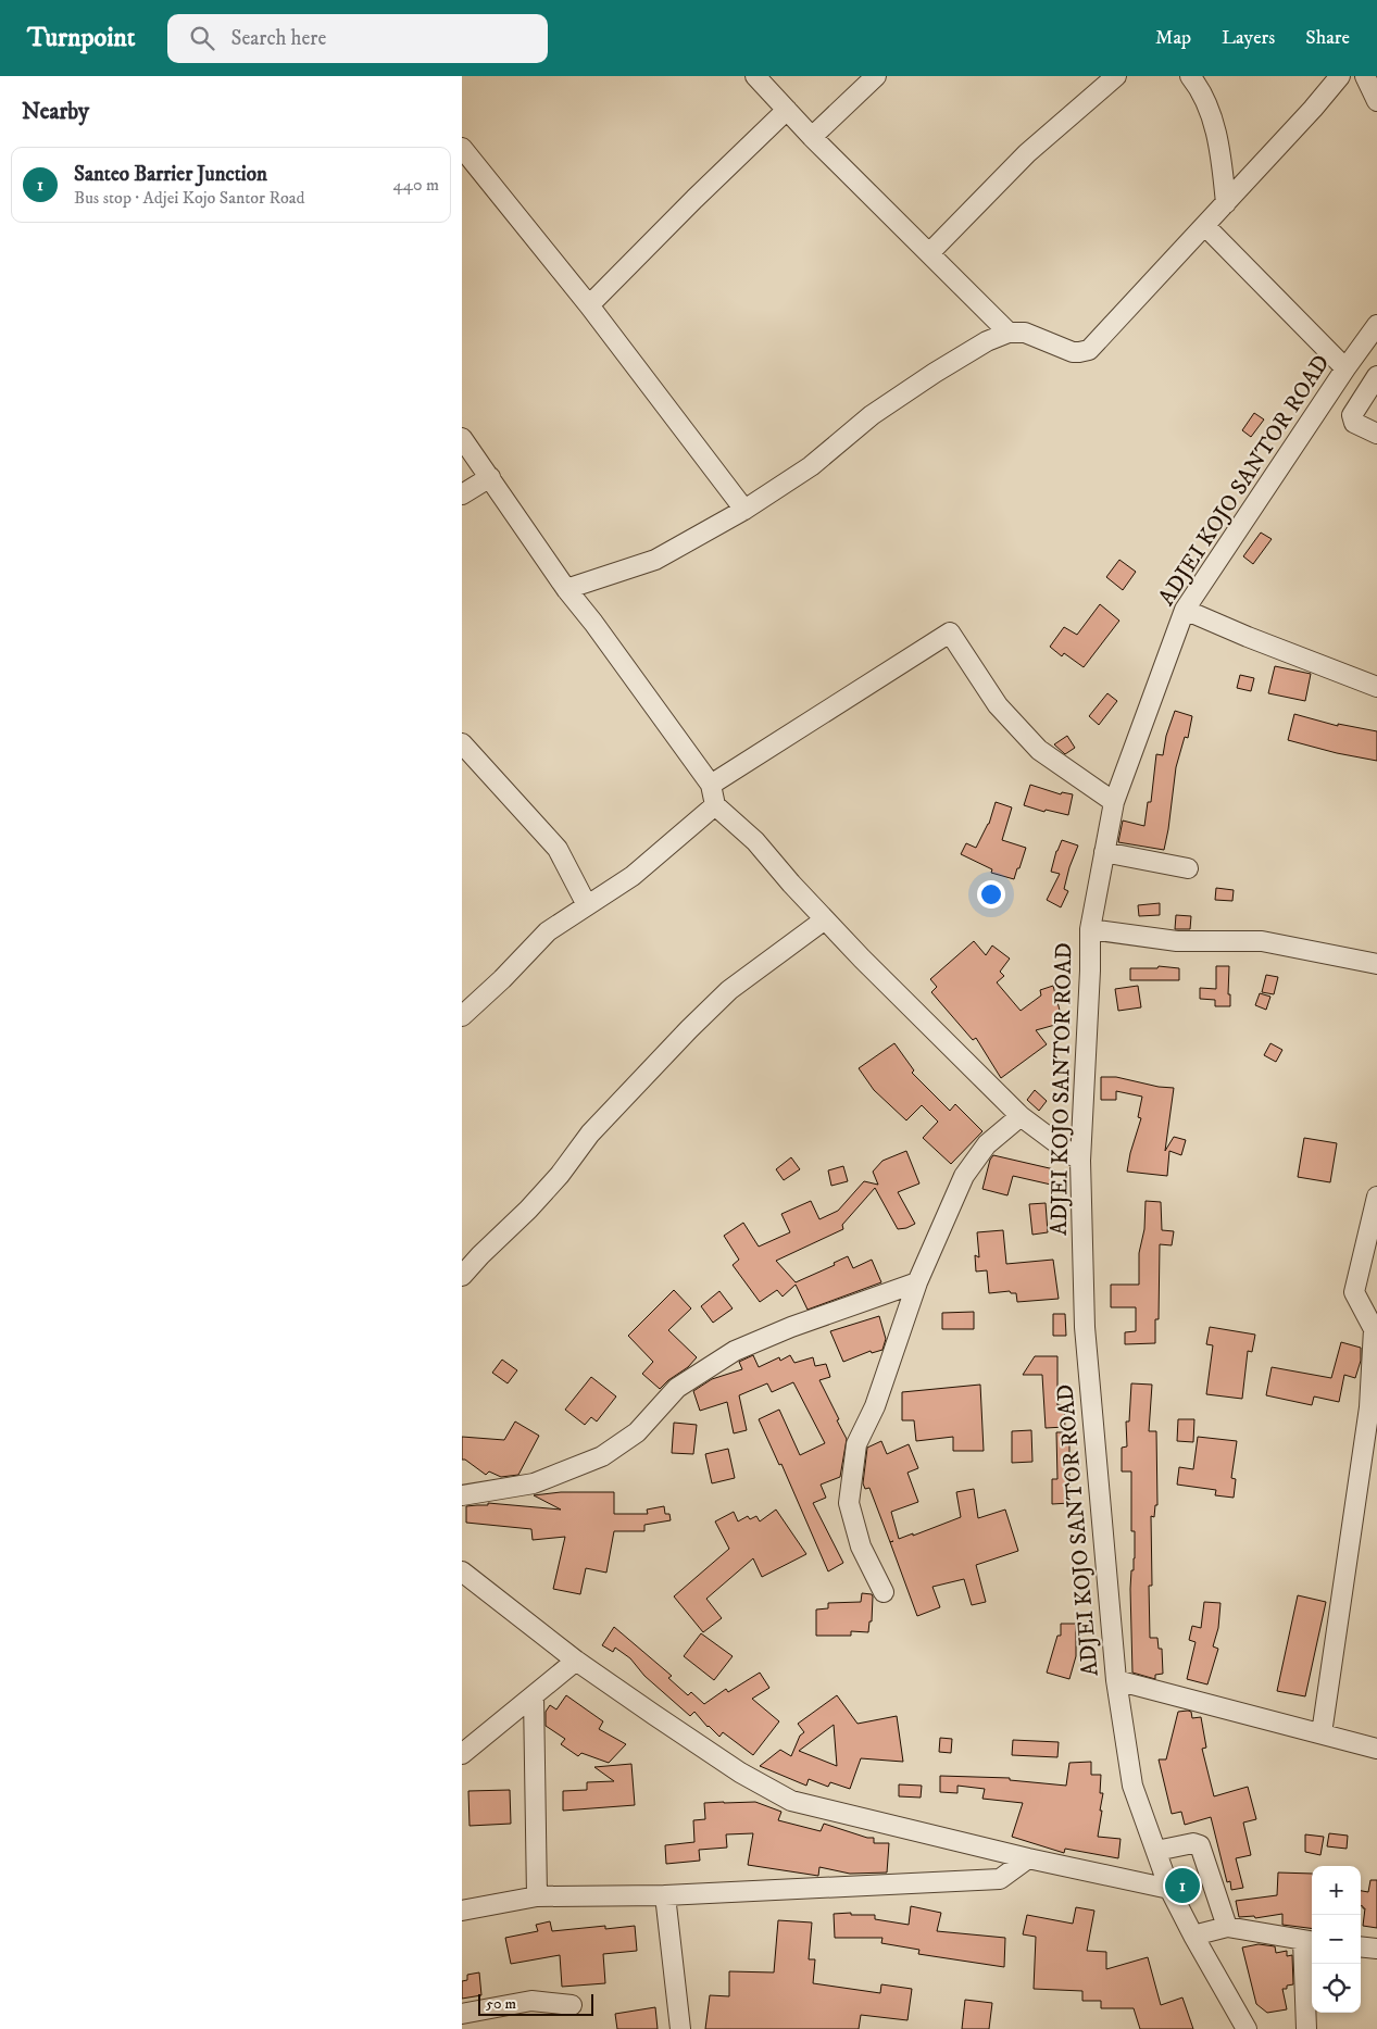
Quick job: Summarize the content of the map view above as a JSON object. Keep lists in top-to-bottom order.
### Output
{
  "streets": {
    "street": ["ADJEI KOJO SANTOR ROAD"]
  },
  "scale_bar": "50 m",
  "page": {
    "header": "Turnpoint",
    "search": "Search here",
    "nav": ["Map", "Layers", "Share"],
    "heading": "Nearby",
    "list": [
      {
        "mark": "1",
        "name": "Santeo Barrier Junction",
        "note": "Bus stop · Adjei Kojo Santor Road",
        "value": "440 m"
      }
    ],
    "map_buttons": ["+", "−"],
    "pins": "1",
    "scale": "50 m"
  }
}
